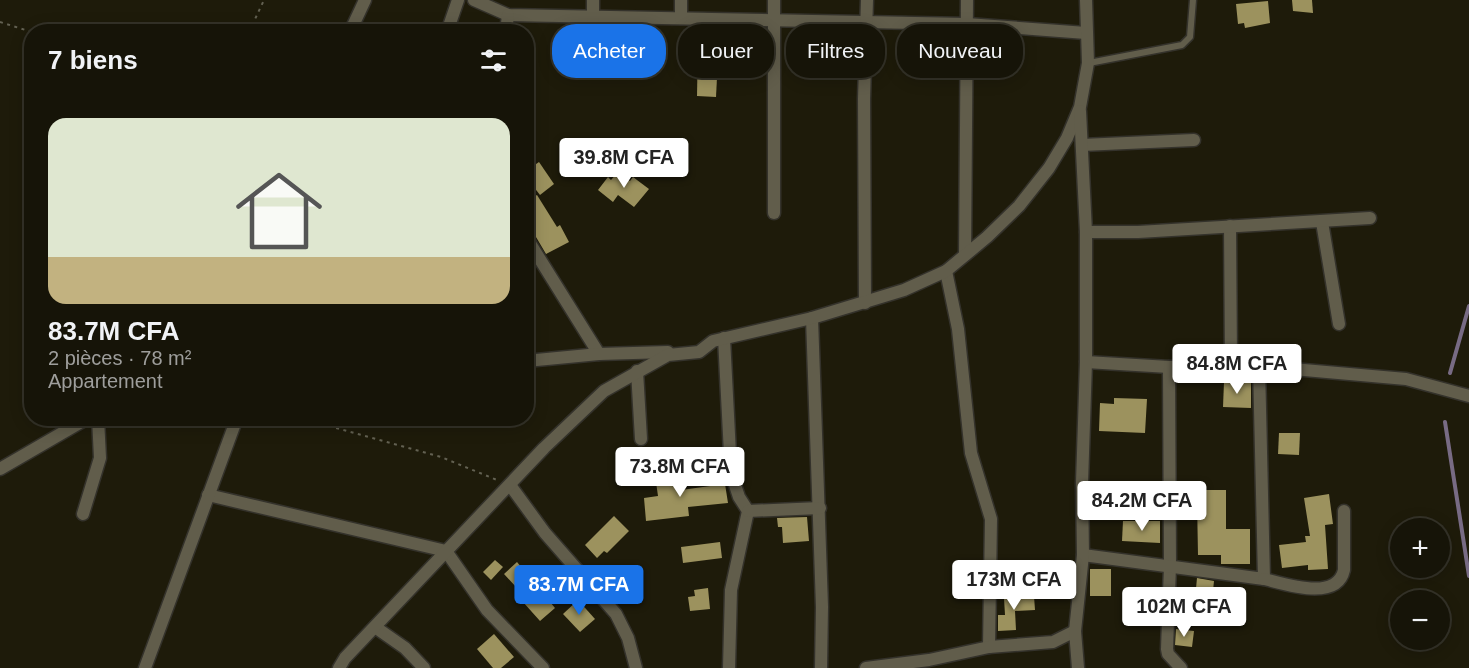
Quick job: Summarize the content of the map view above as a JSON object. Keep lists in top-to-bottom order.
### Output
{
  "page": {
    "chip": [
      "Acheter",
      "Louer",
      "Filtres",
      "Nouveau"
    ],
    "heading": "7 biens",
    "list": [
      {
        "name": "83.7M CFA",
        "note": "2 pièces · 78 m² · Appartement"
      }
    ],
    "price": [
      "39.8M CFA",
      "84.8M CFA",
      "73.8M CFA",
      "84.2M CFA",
      "173M CFA",
      "83.7M CFA",
      "102M CFA"
    ],
    "map_buttons": ["+", "−"]
  }
}
